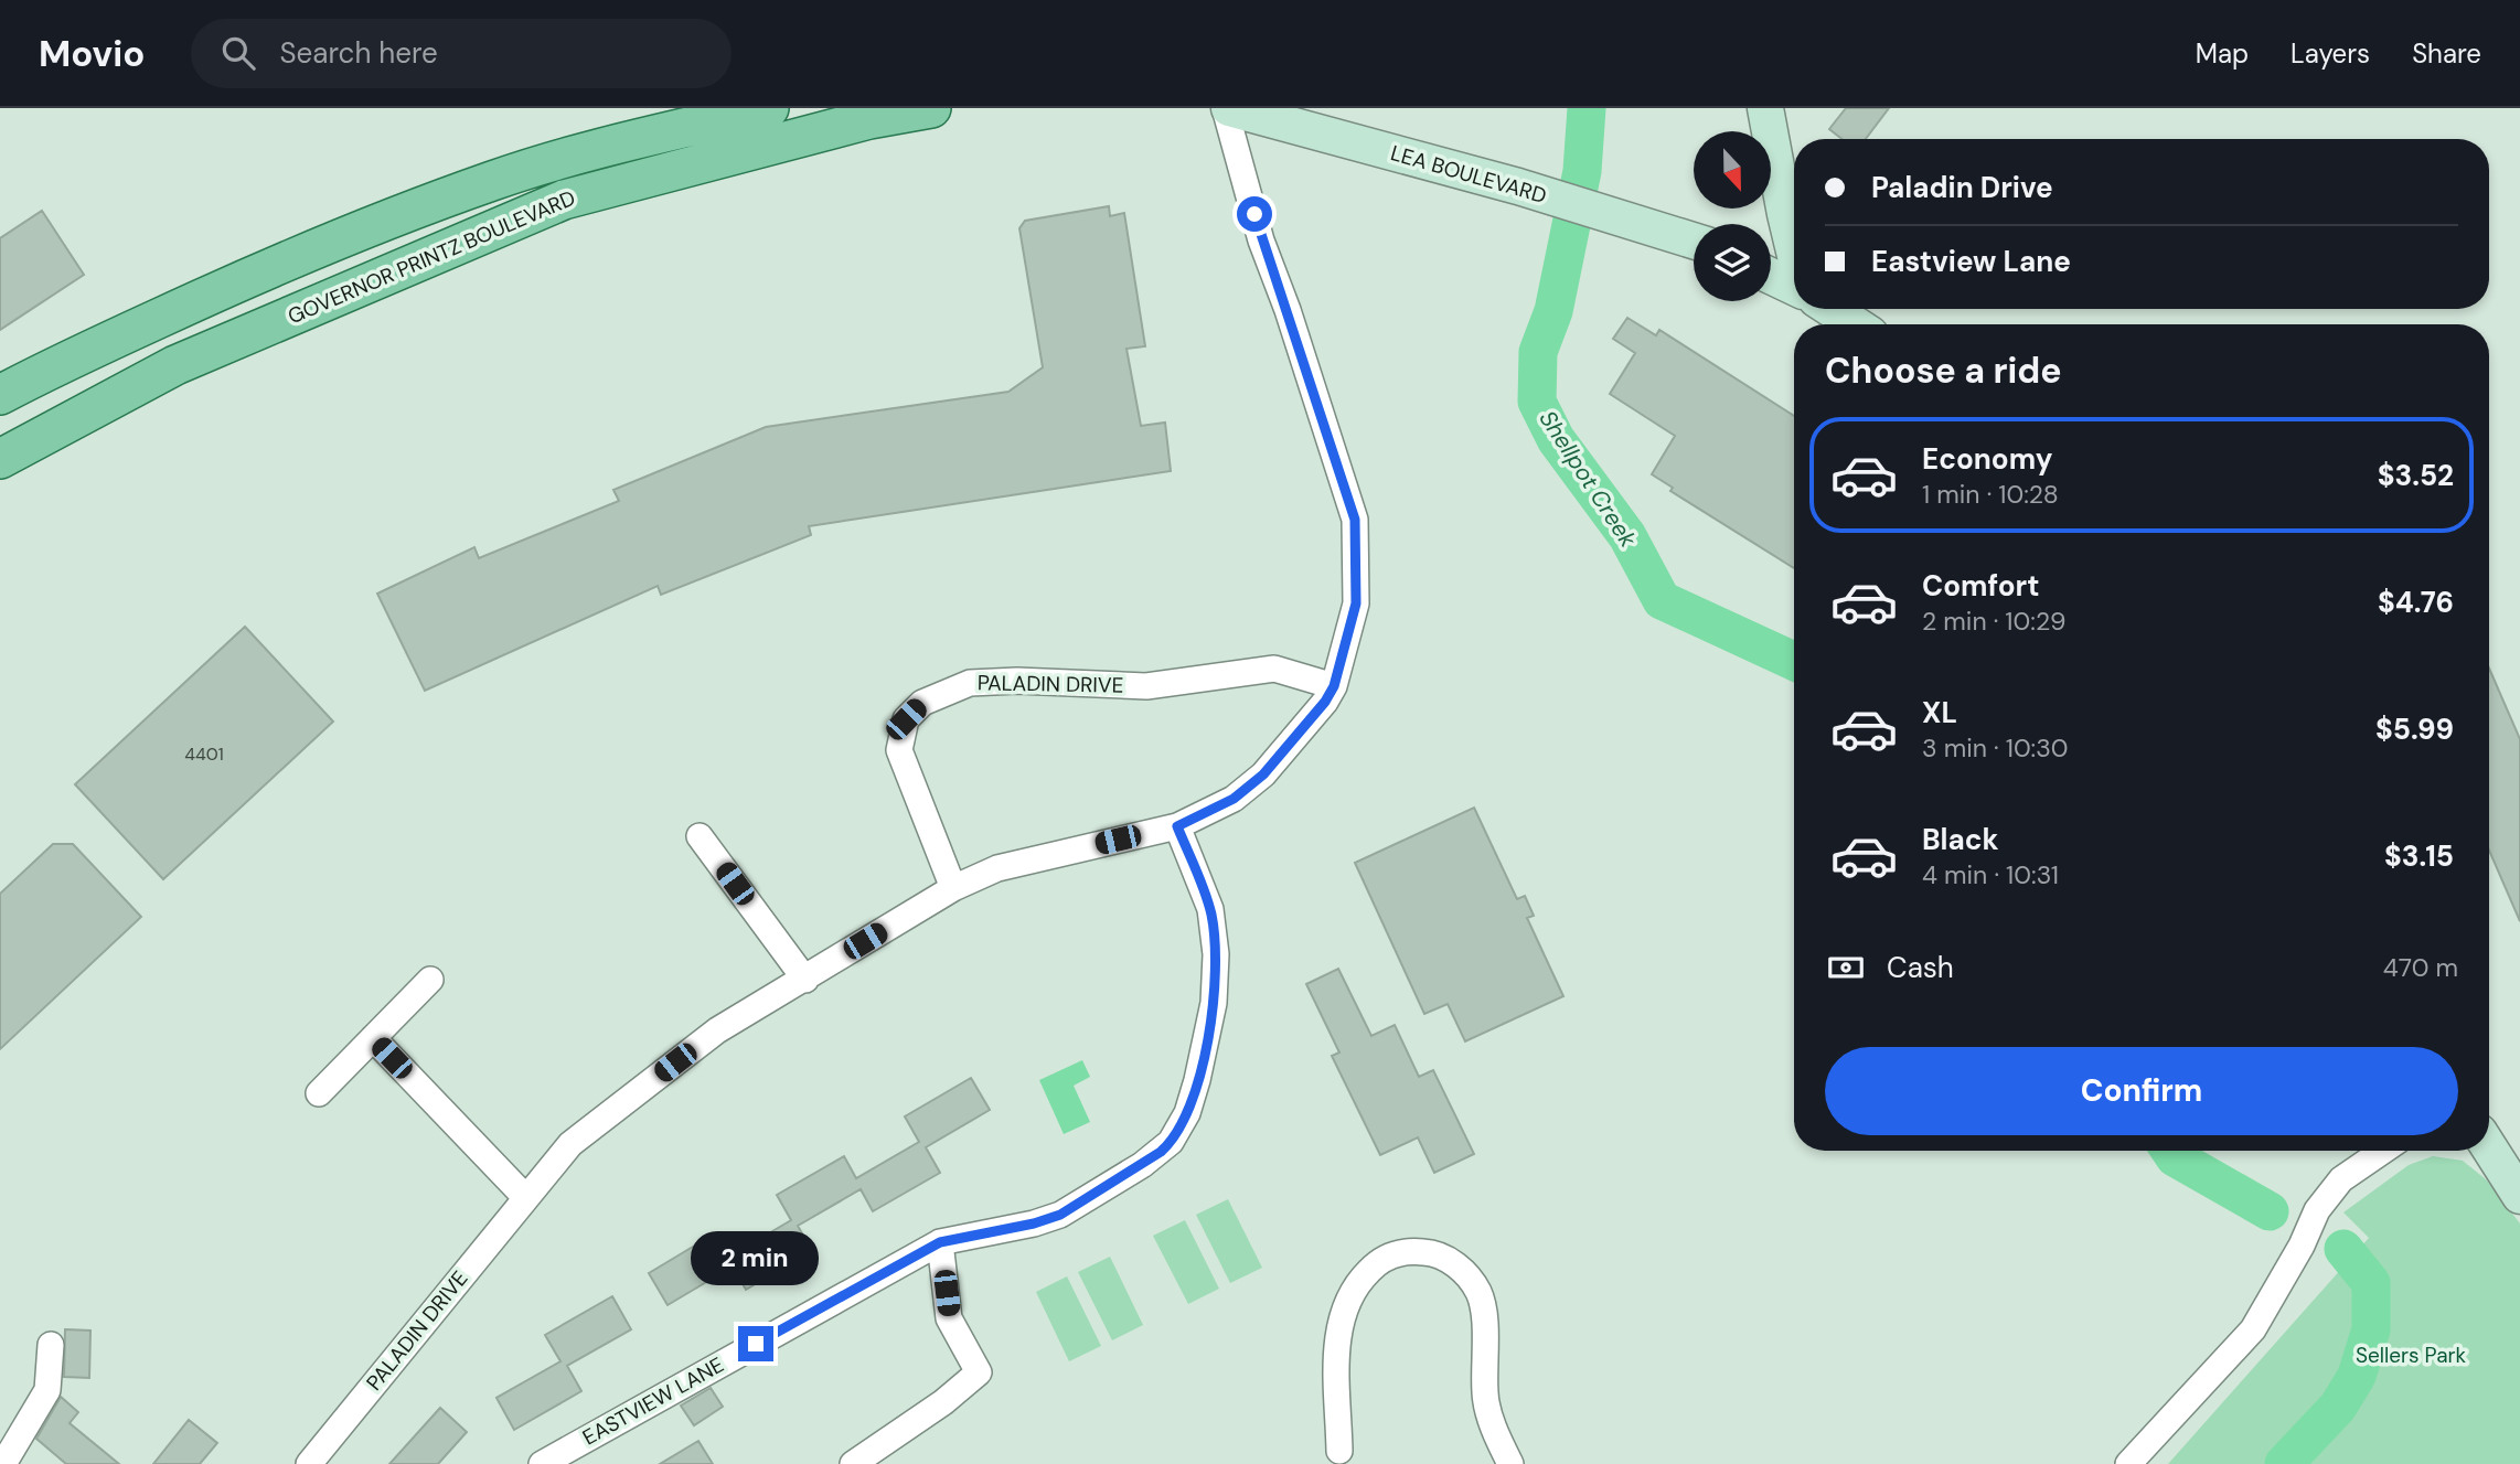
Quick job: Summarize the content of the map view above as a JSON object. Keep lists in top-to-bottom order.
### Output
{
  "streets": {
    "main road": ["GOVERNOR PRINTZ BOULEVARD"],
    "street": ["LEA BOULEVARD", "PALADIN DRIVE", "EASTVIEW LANE"]
  },
  "crossings": [
    ["LEA BOULEVARD", "PALADIN DRIVE"],
    ["PALADIN DRIVE", "EASTVIEW LANE"]
  ],
  "water": ["Shellpot Creek"],
  "parks": ["Sellers Park"],
  "house_numbers": ["4401"],
  "north": "bottom",
  "page": {
    "header": "Movio",
    "search": "Search here",
    "nav": ["Map", "Layers", "Share"],
    "banner": ["Paladin Drive", "Eastview Lane"],
    "heading": "Choose a ride",
    "list": [
      {
        "name": "Economy",
        "note": "1 min · 10:28",
        "value": "$3.52"
      },
      {
        "name": "Comfort",
        "note": "2 min · 10:29",
        "value": "$4.76"
      },
      {
        "name": "XL",
        "note": "3 min · 10:30",
        "value": "$5.99"
      },
      {
        "name": "Black",
        "note": "4 min · 10:31",
        "value": "$3.15"
      }
    ],
    "pay": ["Cash", "470 m"],
    "buttons": "Confirm",
    "bubble": "2 min"
  }
}
